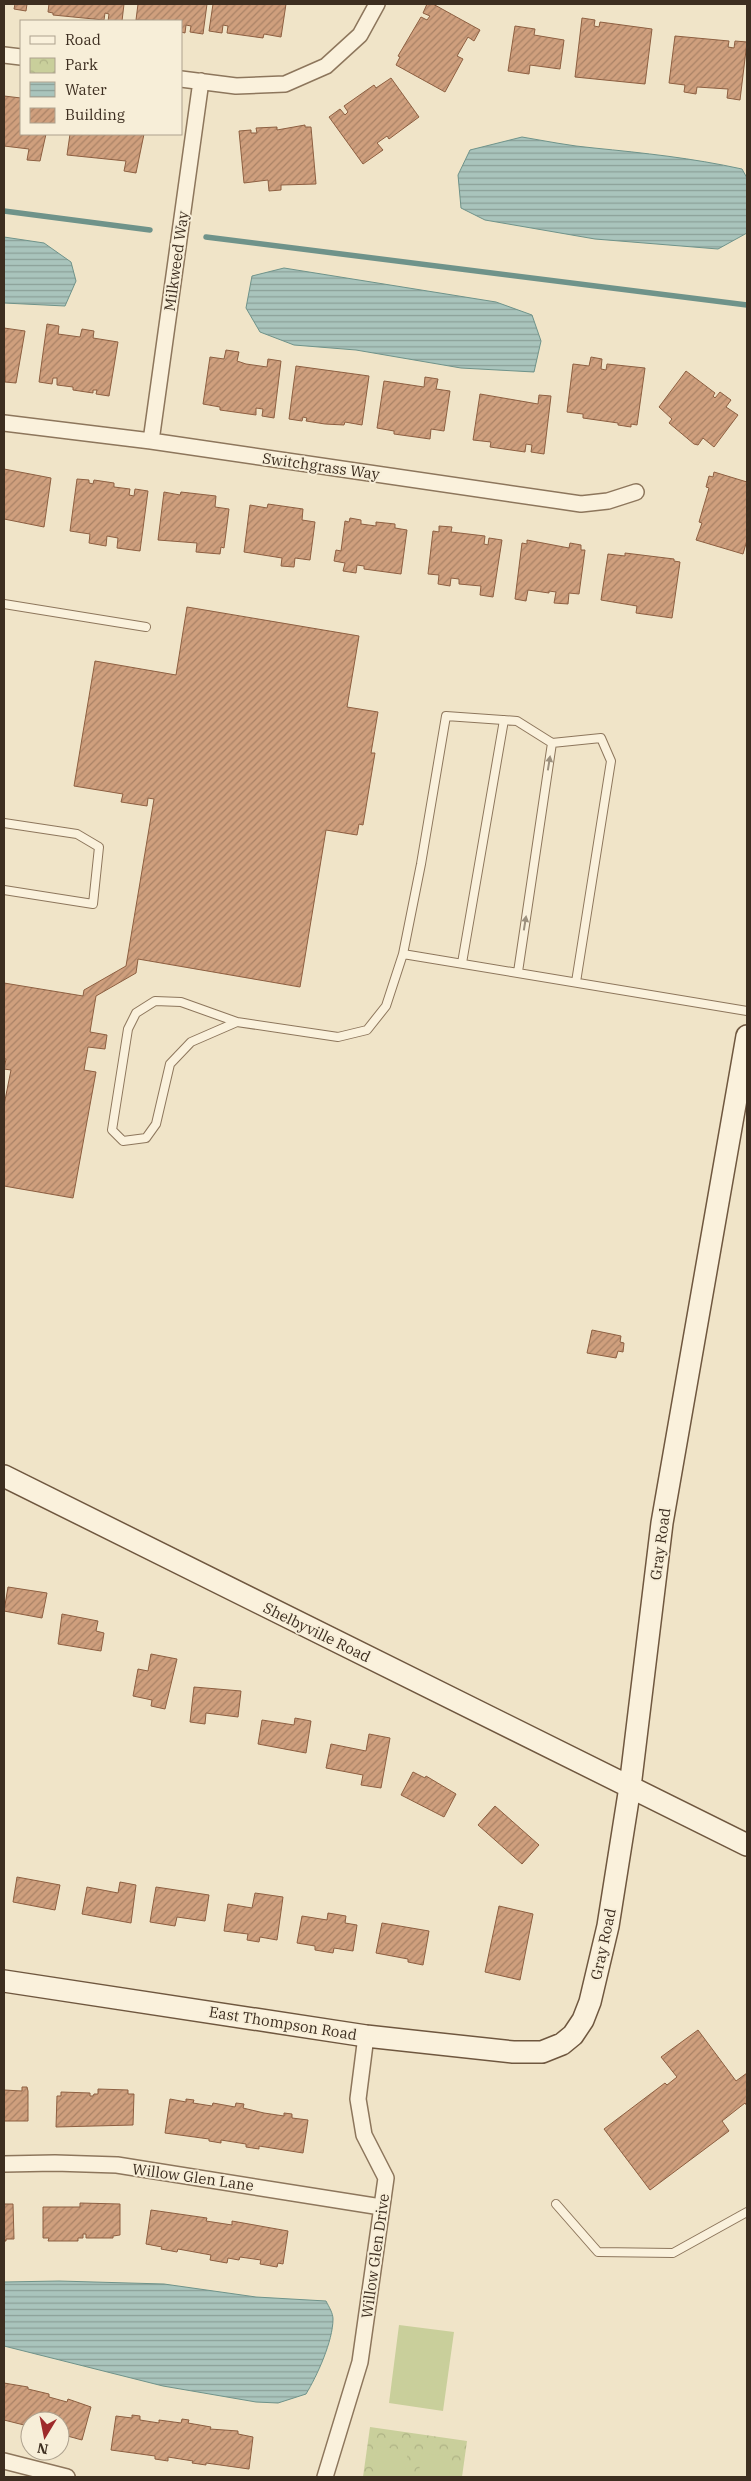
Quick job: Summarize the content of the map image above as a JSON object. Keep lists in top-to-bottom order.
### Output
{
  "streets": {
    "main road": ["Gray Road", "Shelbyville Road", "East Thompson Road"],
    "street": [
      "Milkweed Way",
      "Switchgrass Way",
      "Willow Glen Lane",
      "Willow Glen Drive"
    ]
  },
  "crossings": [
    ["Milkweed Way", "Switchgrass Way"],
    ["Gray Road", "Shelbyville Road"],
    ["Gray Road", "East Thompson Road"],
    ["East Thompson Road", "Willow Glen Drive"],
    ["Willow Glen Lane", "Willow Glen Drive"]
  ],
  "legend": [
    "Road",
    "Park",
    "Water",
    "Building"
  ],
  "north": "bottom"
}
